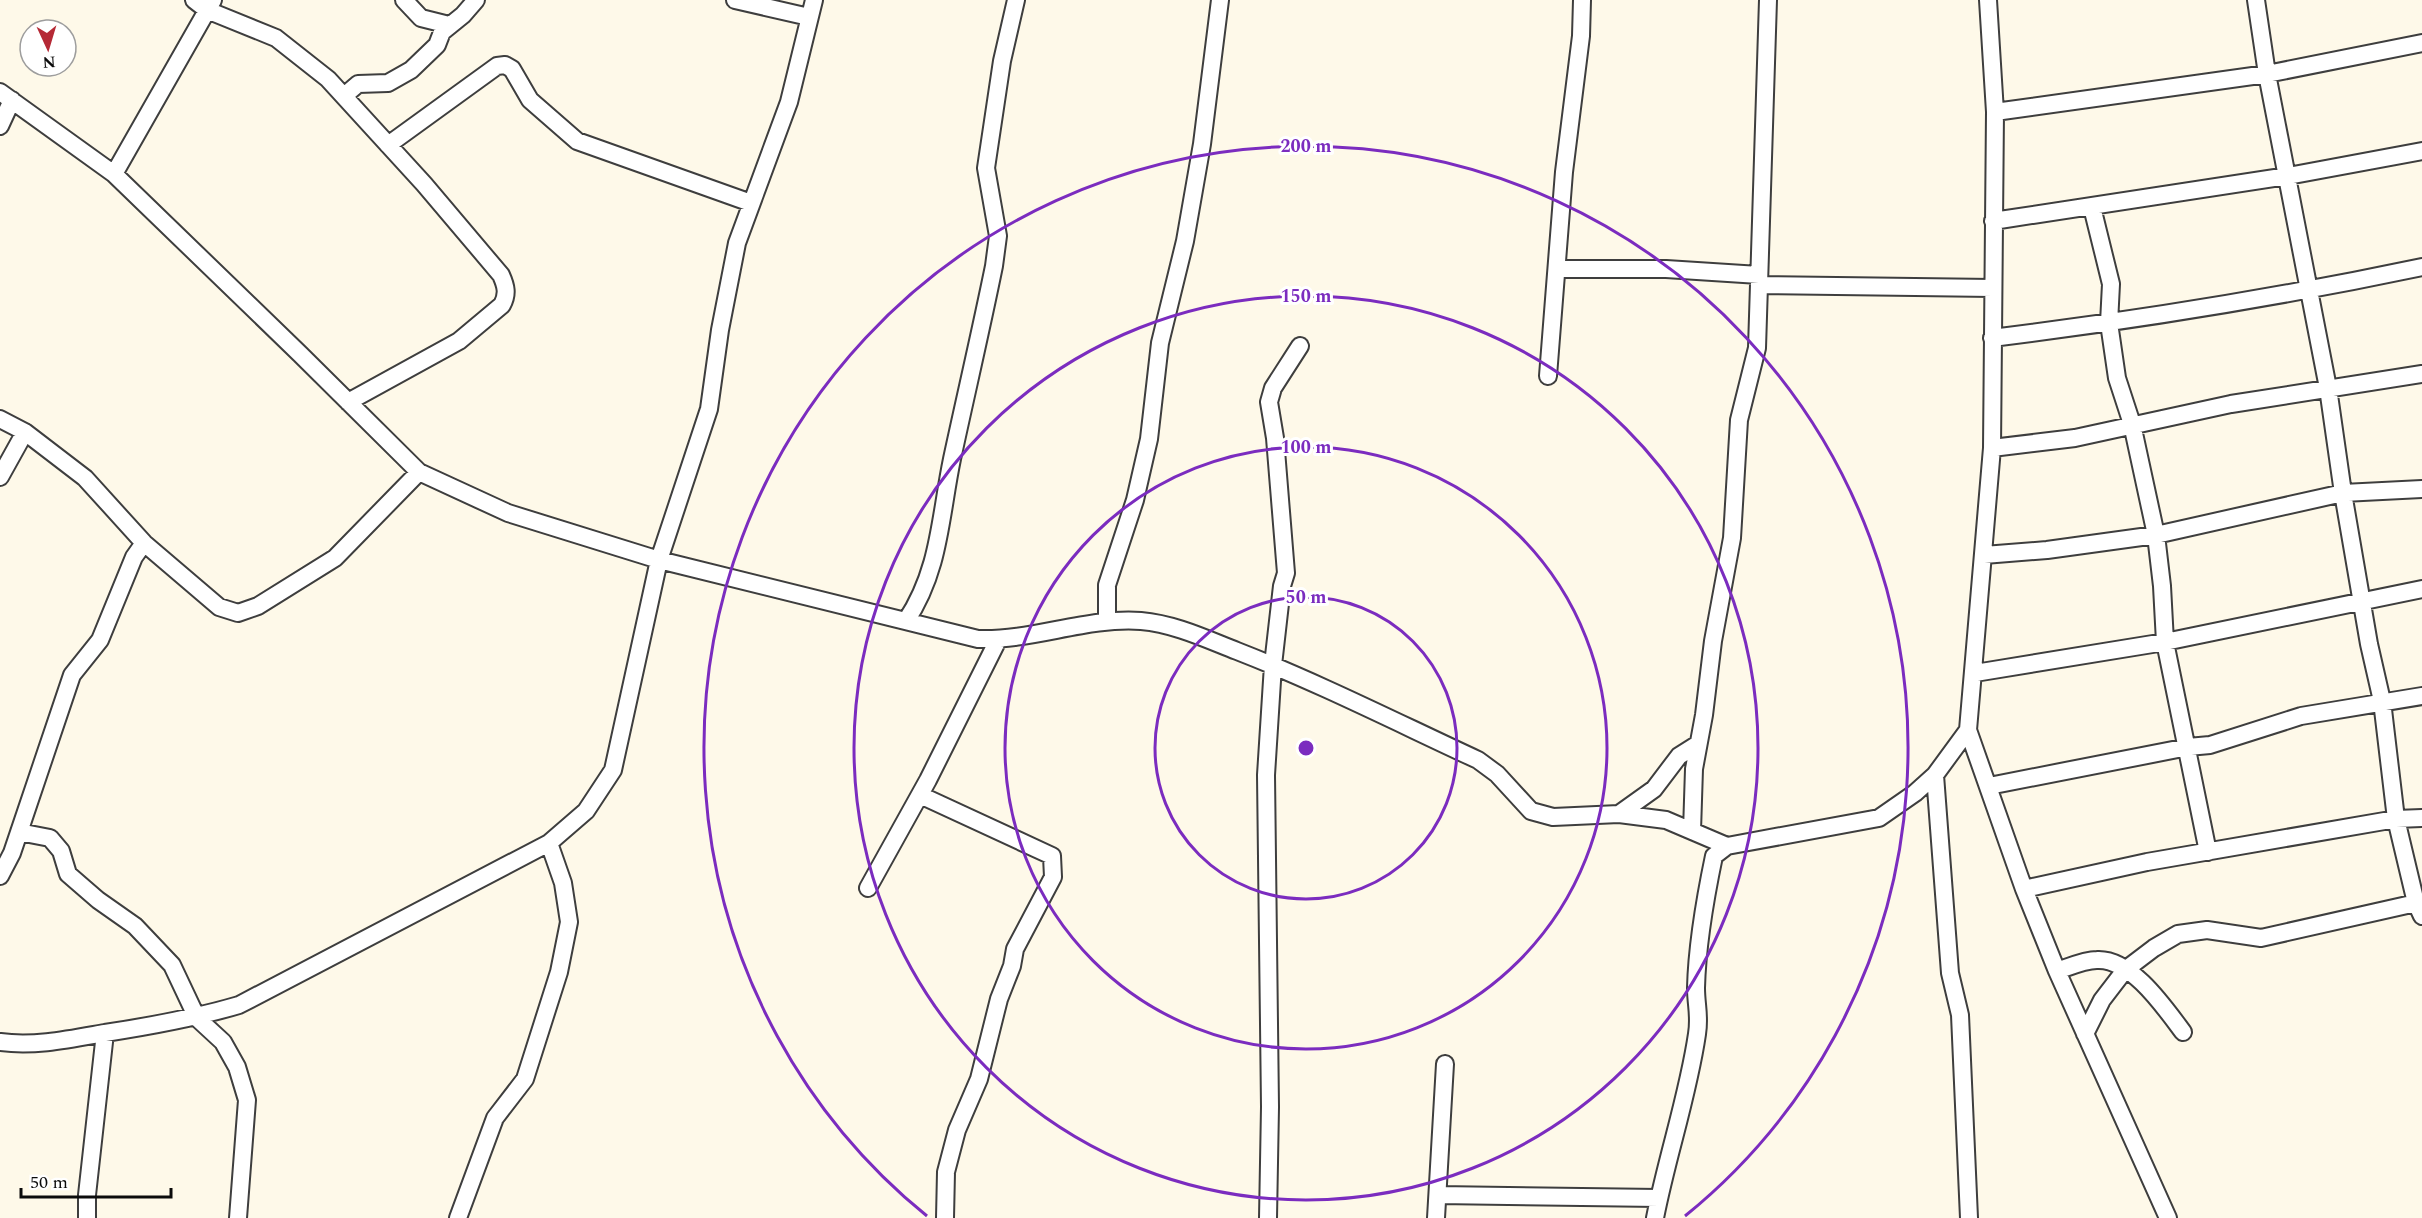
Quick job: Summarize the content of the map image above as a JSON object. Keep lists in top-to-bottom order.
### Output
{
  "scale_bar": "50 m",
  "north": "bottom",
  "rings": [
    "200 m",
    "150 m",
    "100 m",
    "50 m"
  ]
}
